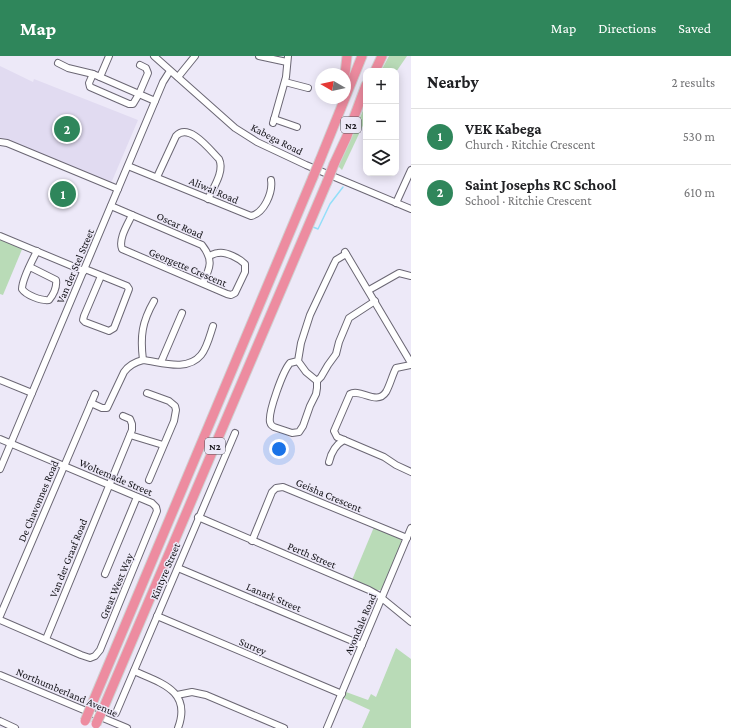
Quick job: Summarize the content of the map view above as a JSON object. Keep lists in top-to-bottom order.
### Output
{
  "streets": {
    "highway": ["N2"],
    "street": [
      "Kabega Road",
      "Aliwal Road",
      "Oscar Road",
      "Van der Stel Street",
      "Georgette Crescent",
      "Woltemade Street",
      "Geisha Crescent",
      "De Chavonnes Road",
      "Perth Street",
      "Van der Graaf Road",
      "Kintyre Street",
      "Great West Way",
      "Lanark Street",
      "Avondale Road",
      "Surrey",
      "Northumberland Avenue"
    ]
  },
  "crossings": [
    ["Kabega Road", "Van der Stel Street"],
    ["Aliwal Road", "Van der Stel Street"],
    ["Oscar Road", "Van der Stel Street"],
    ["Oscar Road", "Georgette Crescent"],
    ["Van der Stel Street", "Woltemade Street"],
    ["Woltemade Street", "De Chavonnes Road"],
    ["Woltemade Street", "Van der Graaf Road"],
    ["Woltemade Street", "Great West Way"],
    ["Geisha Crescent", "Perth Street"],
    ["Geisha Crescent", "Avondale Road"],
    ["Perth Street", "Kintyre Street"],
    ["Perth Street", "Avondale Road"],
    ["Van der Graaf Road", "Great West Way"],
    ["Kintyre Street", "Lanark Street"],
    ["Kintyre Street", "Surrey"],
    ["Lanark Street", "Avondale Road"],
    ["Avondale Road", "Surrey"]
  ],
  "north": "left",
  "page": {
    "header": "Map",
    "nav": ["Map", "Directions", "Saved"],
    "heading": ["Nearby", "2 results"],
    "map_buttons": ["+", "−"],
    "list": [
      {
        "mark": "1",
        "name": "VEK Kabega",
        "note": "Church · Ritchie Crescent",
        "value": "530 m"
      },
      {
        "mark": "2",
        "name": "Saint Josephs RC School",
        "note": "School · Ritchie Crescent",
        "value": "610 m"
      }
    ],
    "pins": ["2", "1"]
  }
}
